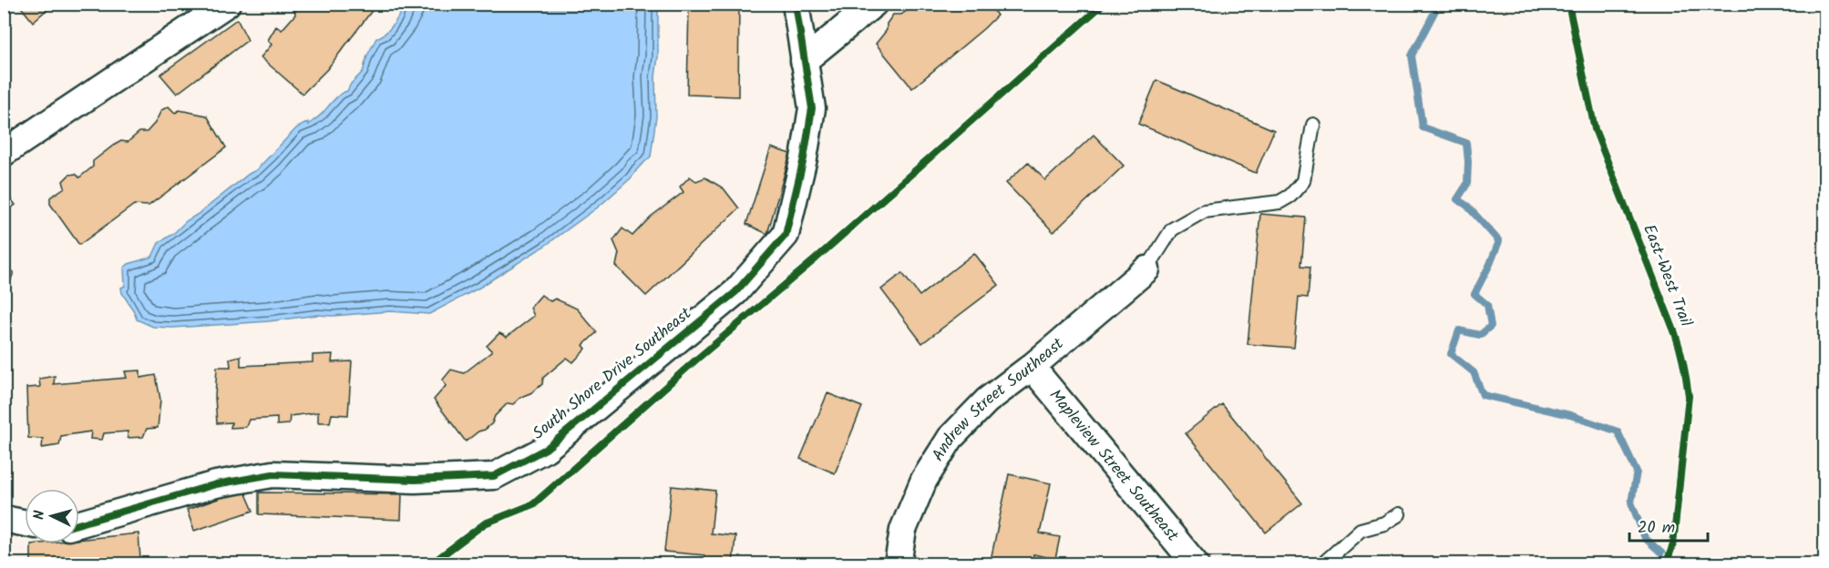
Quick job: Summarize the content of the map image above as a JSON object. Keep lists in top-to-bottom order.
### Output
{
  "streets": {
    "street": ["South Shore Drive Southeast", "Andrew Street Southeast", "Mapleview Street Southeast"],
    "cycle path": ["East-West Trail"]
  },
  "crossings": [
    ["Andrew Street Southeast", "Mapleview Street Southeast"]
  ],
  "scale_bar": "20 m",
  "north": "left"
}
